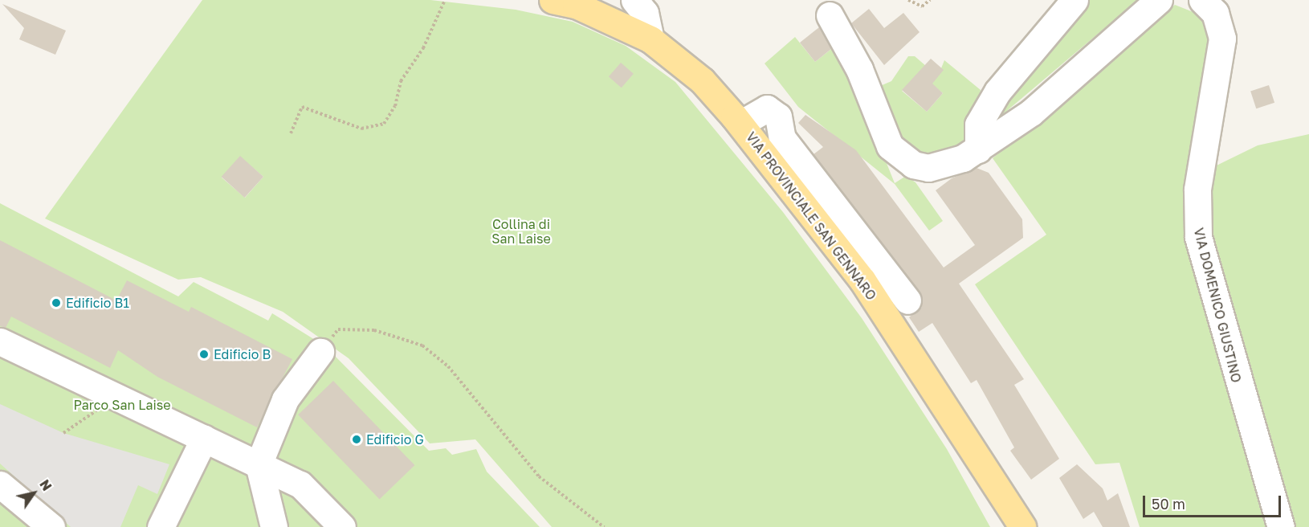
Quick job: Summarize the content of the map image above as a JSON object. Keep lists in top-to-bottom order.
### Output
{
  "streets": {
    "main road": ["VIA PROVINCIALE SAN GENNARO"],
    "street": ["VIA DOMENICO GIUSTINO"]
  },
  "parks": ["Collina di San Laise", "Parco San Laise"],
  "places": ["Edificio B1", "Edificio B", "Edificio G"],
  "scale_bar": "50 m",
  "north": "top right"
}
